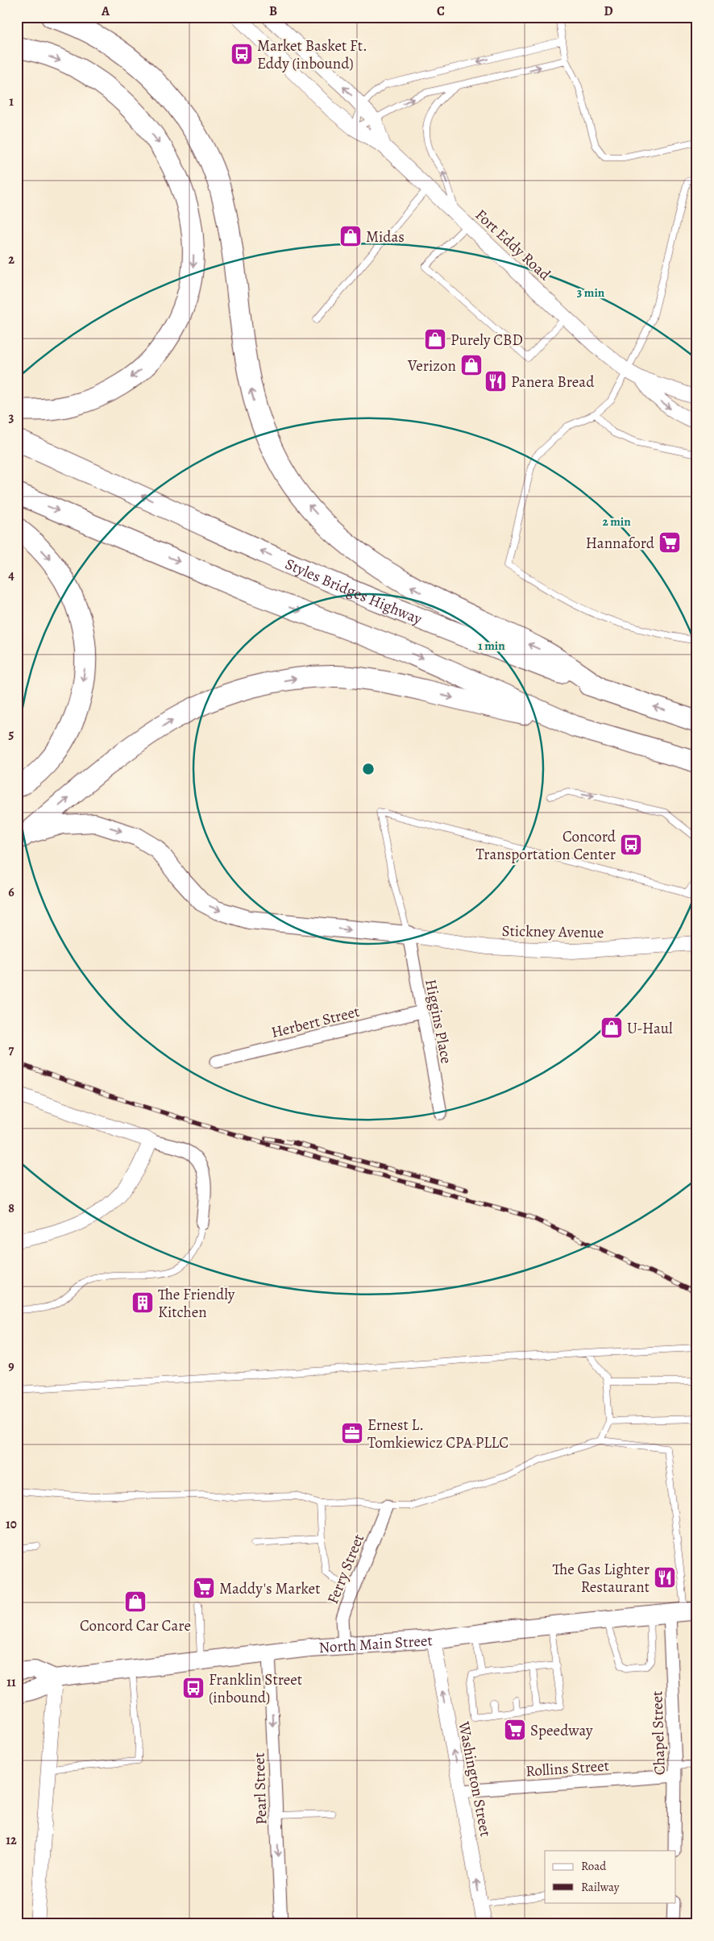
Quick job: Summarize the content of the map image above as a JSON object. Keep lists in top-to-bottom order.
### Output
{
  "streets": {
    "highway": ["Styles Bridges Highway"],
    "main road": ["North Main Street"],
    "street": [
      "Fort Eddy Road",
      "Stickney Avenue",
      "Herbert Street",
      "Higgins Place",
      "Ferry Street",
      "Chapel Street",
      "Rollins Street",
      "Washington Street",
      "Pearl Street"
    ]
  },
  "crossings": [
    ["Stickney Avenue", "Higgins Place"],
    ["Herbert Street", "Higgins Place"],
    ["Ferry Street", "North Main Street"],
    ["North Main Street", "Chapel Street"],
    ["North Main Street", "Washington Street"],
    ["North Main Street", "Pearl Street"],
    ["Chapel Street", "Rollins Street"],
    ["Rollins Street", "Washington Street"]
  ],
  "one_way": ["Washington Street", "Pearl Street"],
  "places": {
    "bus stop": ["Market Basket Ft. Eddy (inbound)", "Concord Transportation Center", "Franklin Street (inbound)"],
    "shop": [
      "Midas",
      "Purely CBD",
      "Verizon",
      "U-Haul",
      "Concord Car Care"
    ],
    "restaurant": ["Panera Bread", "The Gas Lighter Restaurant"],
    "supermarket": ["Hannaford", "Maddy's Market", "Speedway"],
    "building": ["The Friendly Kitchen"],
    "office": ["Ernest L. Tomkiewicz CPA PLLC"]
  },
  "legend": ["Road", "Railway"],
  "grid": {
    "columns": [
      "A",
      "B",
      "C",
      "D"
    ],
    "rows": [
      "1",
      "2",
      "3",
      "4",
      "5",
      "6",
      "7",
      "8",
      "9",
      "10",
      "11",
      "12"
    ]
  },
  "rings": ["3 min", "2 min", "1 min"]
}
